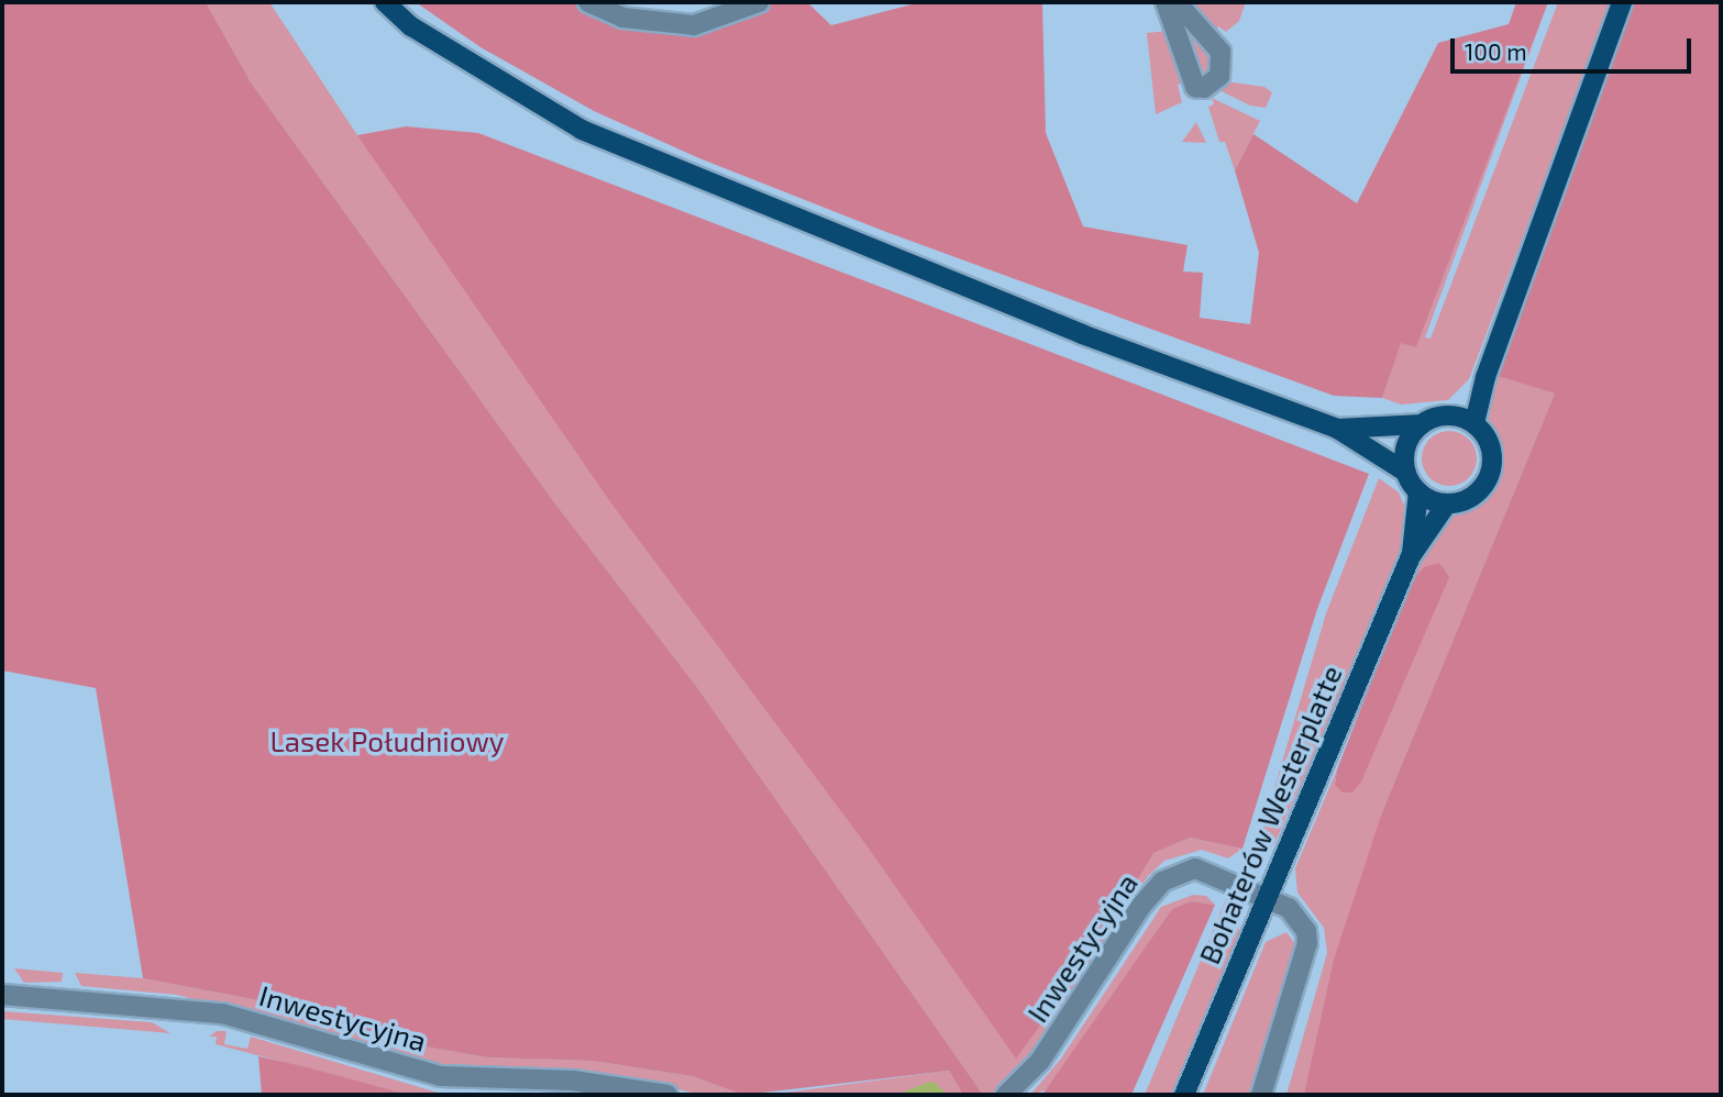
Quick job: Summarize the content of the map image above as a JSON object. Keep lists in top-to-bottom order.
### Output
{
  "streets": {
    "main road": ["Bohaterów Westerplatte"],
    "street": ["Inwestycyjna"]
  },
  "crossings": [
    ["Bohaterów Westerplatte", "Inwestycyjna"]
  ],
  "parks": ["Lasek Południowy"],
  "scale_bar": "100 m"
}
